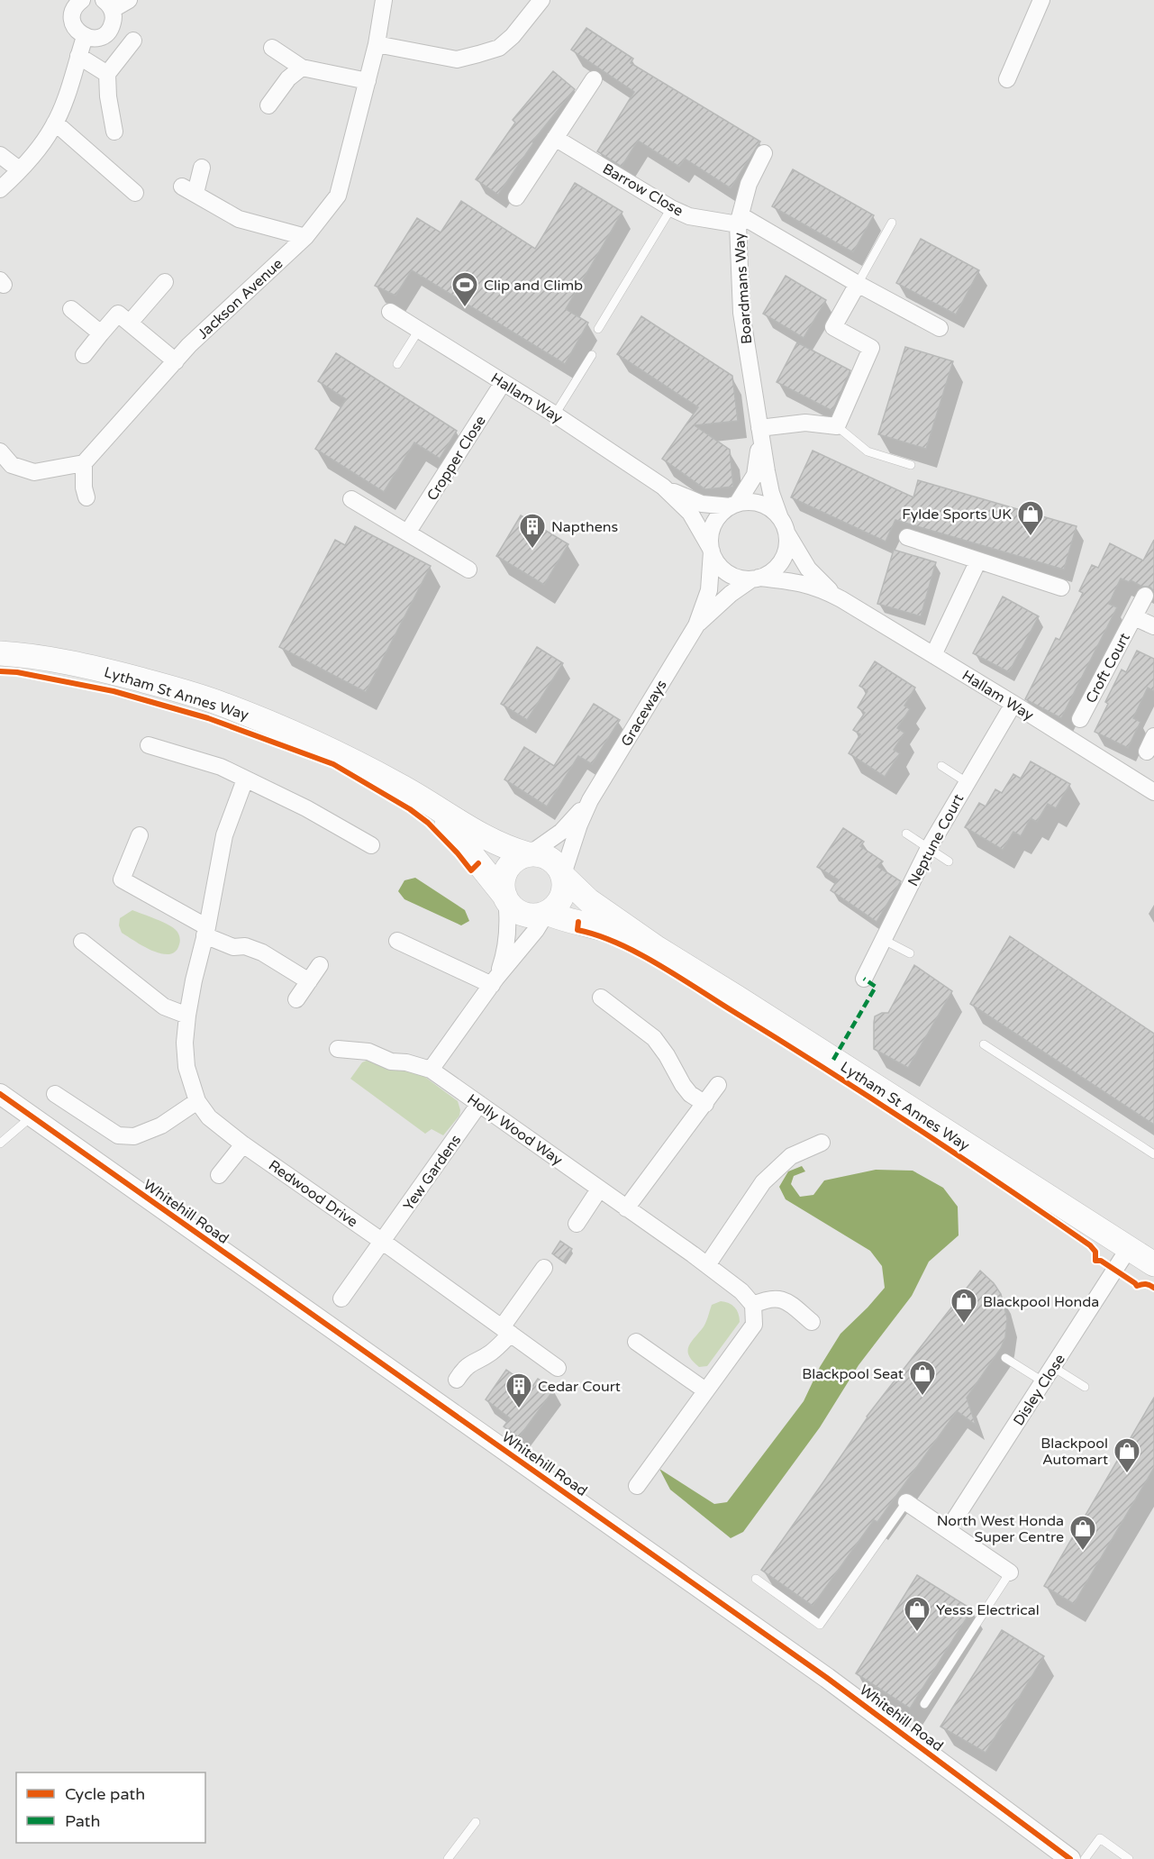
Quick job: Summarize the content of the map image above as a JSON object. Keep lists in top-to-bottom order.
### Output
{
  "streets": {
    "main road": ["Lytham St Annes Way"],
    "street": [
      "Barrow Close",
      "Boardmans Way",
      "Jackson Avenue",
      "Hallam Way",
      "Cropper Close",
      "Croft Court",
      "Graceways",
      "Neptune Court",
      "Holly Wood Way",
      "Yew Gardens",
      "Redwood Drive",
      "Whitehill Road",
      "Disley Close"
    ]
  },
  "crossings": [
    ["Barrow Close", "Boardmans Way"],
    ["Boardmans Way", "Hallam Way"],
    ["Boardmans Way", "Graceways"],
    ["Hallam Way", "Cropper Close"],
    ["Hallam Way", "Graceways"],
    ["Hallam Way", "Neptune Court"],
    ["Lytham St Annes Way", "Graceways"],
    ["Lytham St Annes Way", "Disley Close"],
    ["Holly Wood Way", "Yew Gardens"],
    ["Yew Gardens", "Redwood Drive"]
  ],
  "places": {
    "sports": ["Clip and Climb"],
    "shop": [
      "Fylde Sports UK",
      "Blackpool Honda",
      "Blackpool Seat",
      "Blackpool Automart",
      "North West Honda Super Centre",
      "Yesss Electrical"
    ],
    "building": ["Napthens", "Cedar Court"]
  },
  "legend": ["Cycle path", "Path"]
}
